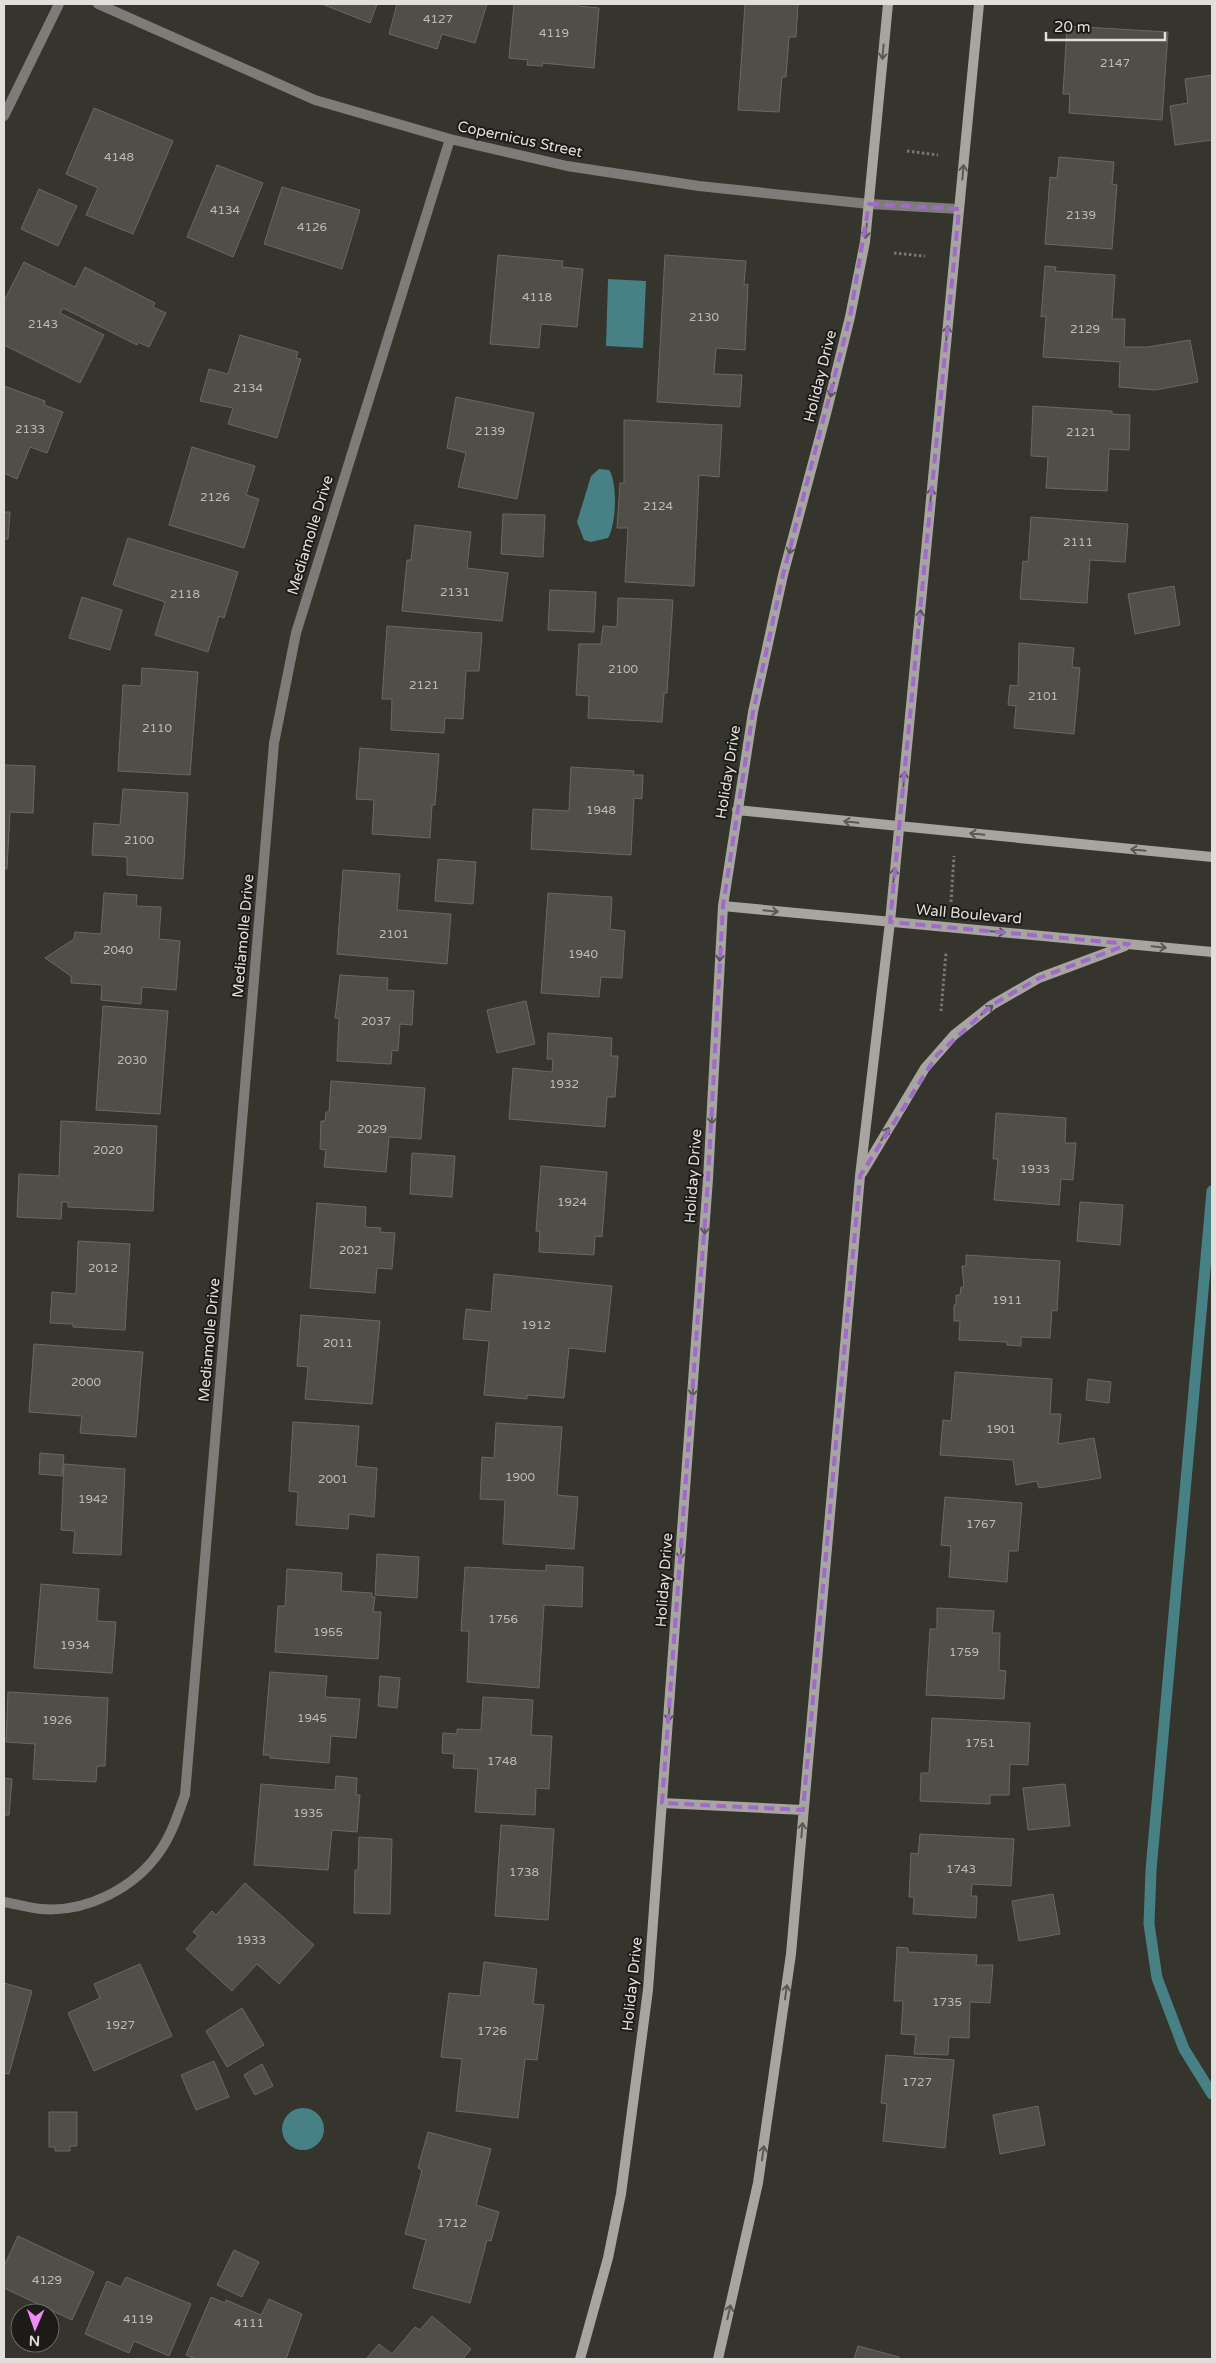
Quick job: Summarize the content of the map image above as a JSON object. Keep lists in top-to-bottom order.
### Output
{
  "streets": {
    "street": [
      "Copernicus Street",
      "Holiday Drive",
      "Mediamolle Drive",
      "Wall Boulevard"
    ]
  },
  "crossings": [
    ["Copernicus Street", "Holiday Drive"],
    ["Copernicus Street", "Mediamolle Drive"],
    ["Holiday Drive", "Wall Boulevard"]
  ],
  "one_way": ["Holiday Drive", "Wall Boulevard"],
  "house_numbers": [
    "4127",
    "4119",
    "2147",
    "4148",
    "4134",
    "2139",
    "4126",
    "4118",
    "2130",
    "2143",
    "2129",
    "2134",
    "2133",
    "2139",
    "2121",
    "2126",
    "2124",
    "2111",
    "2131",
    "2118",
    "2100",
    "2121",
    "2101",
    "2110",
    "1948",
    "2100",
    "2101",
    "2040",
    "1940",
    "2037",
    "2030",
    "1932",
    "2029",
    "2020",
    "1933",
    "1924",
    "2021",
    "2012",
    "1911",
    "1912",
    "2011",
    "2000",
    "1901",
    "1900",
    "2001",
    "1942",
    "1767",
    "1756",
    "1955",
    "1934",
    "1759",
    "1945",
    "1926",
    "1751",
    "1748",
    "1935",
    "1743",
    "1738",
    "1933",
    "1735",
    "1927",
    "1726",
    "1727",
    "1712",
    "4129",
    "4119",
    "4111"
  ],
  "scale_bar": "20 m",
  "north": "bottom"
}
